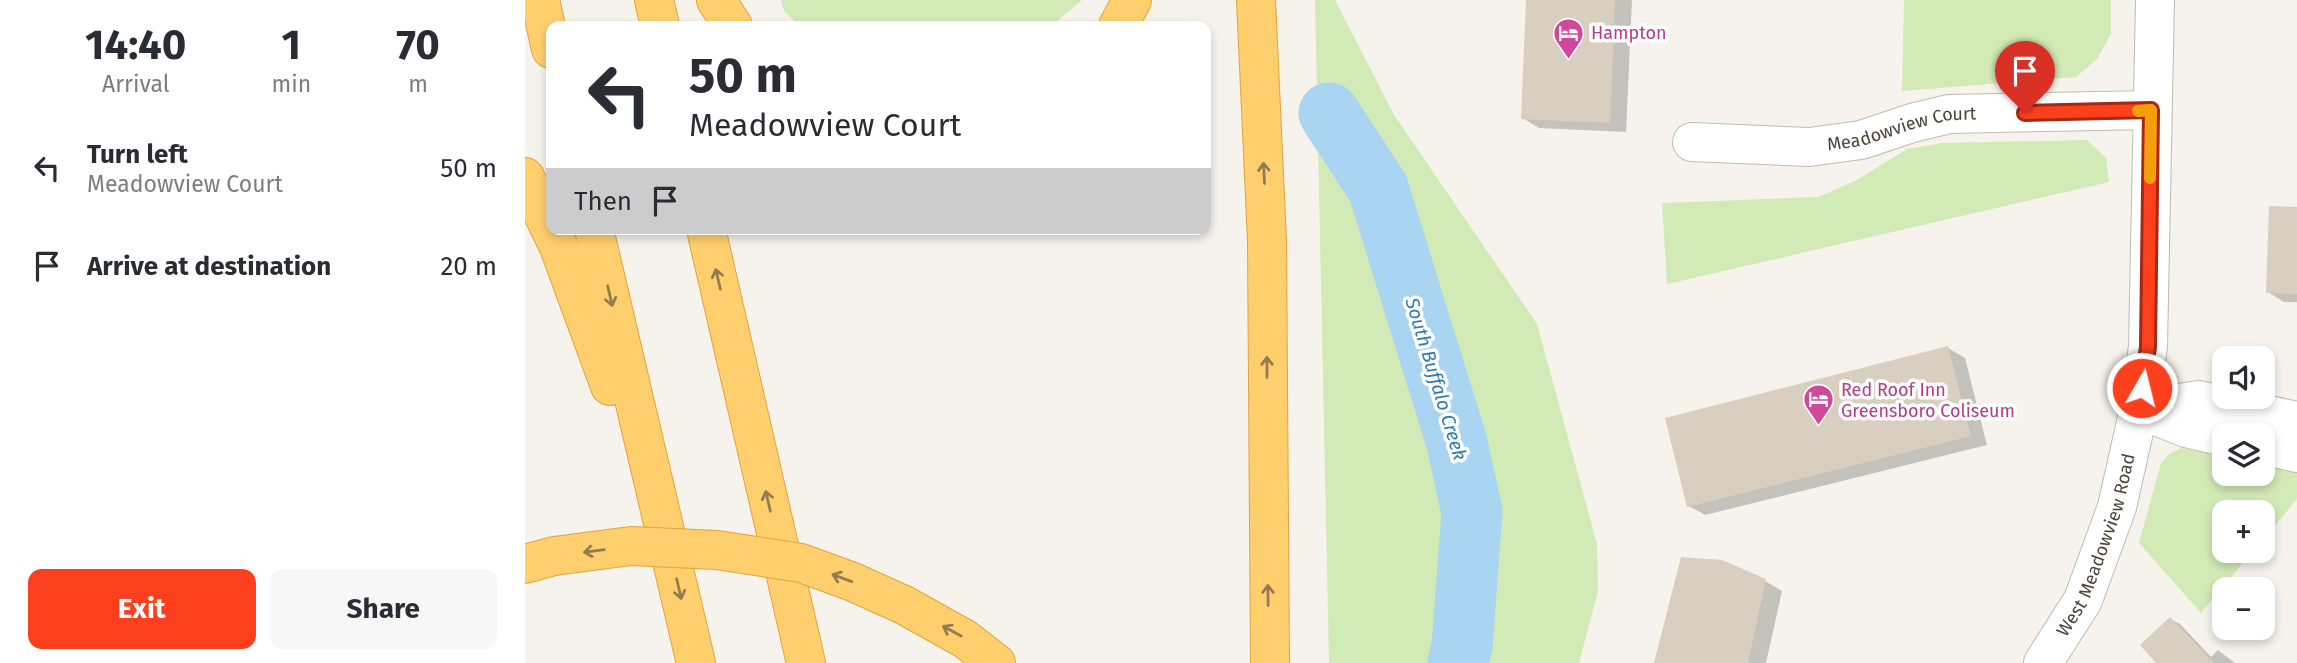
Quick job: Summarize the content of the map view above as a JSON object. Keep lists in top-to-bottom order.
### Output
{
  "streets": {
    "street": ["Meadowview Court", "West Meadowview Road"]
  },
  "crossings": [
    ["Meadowview Court", "West Meadowview Road"]
  ],
  "water": ["South Buffalo Creek"],
  "places": {
    "hotel": ["Hampton", "Red Roof Inn Greensboro Coliseum"]
  },
  "page": {
    "eta": [
      "14:40",
      "Arrival",
      "1",
      "min",
      "70",
      "m"
    ],
    "turn": ["50 m", "Meadowview Court"],
    "list": [
      {
        "name": "Turn left",
        "note": "Meadowview Court",
        "value": "50 m"
      },
      {
        "name": "Arrive at destination",
        "value": "20 m"
      }
    ],
    "then": "Then",
    "map_buttons": ["+", "−"],
    "buttons": ["Exit", "Share"]
  }
}
